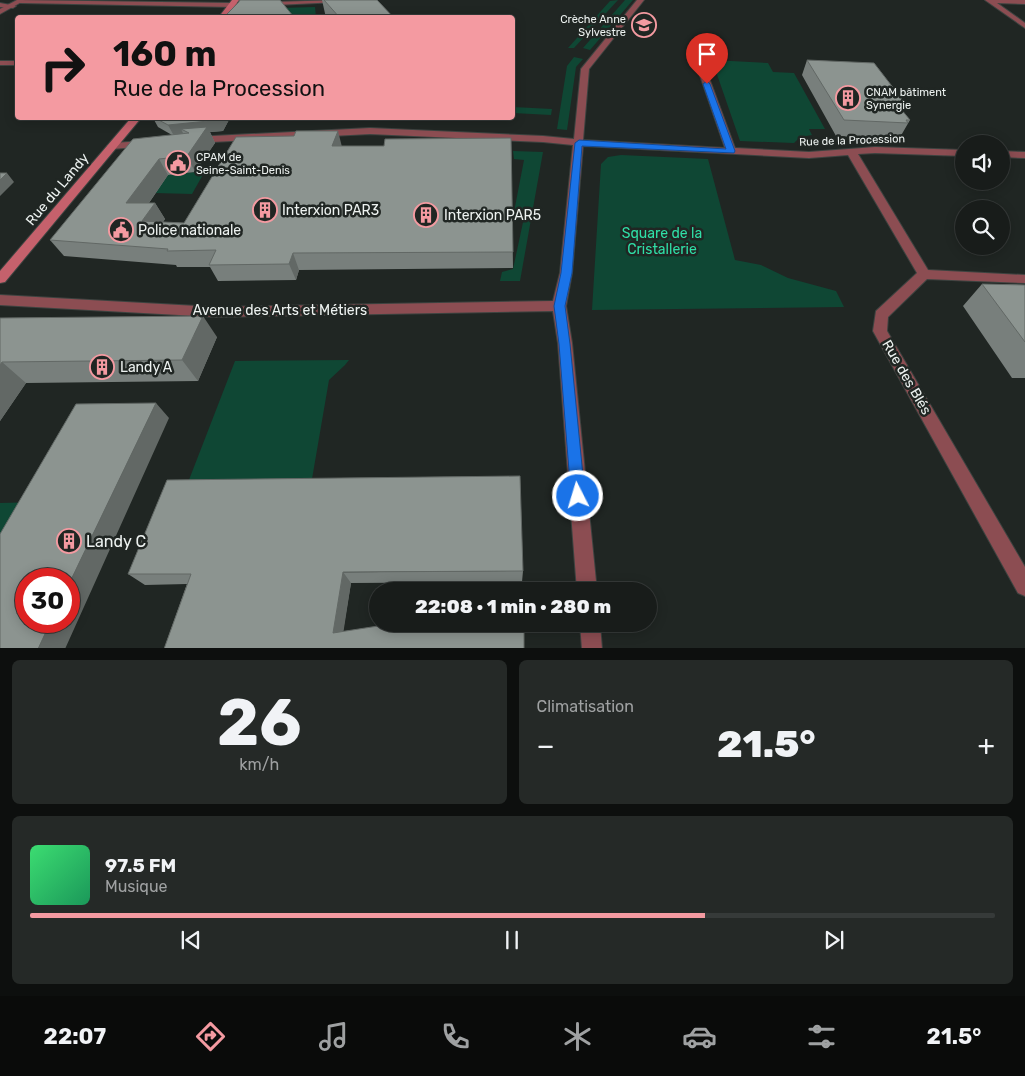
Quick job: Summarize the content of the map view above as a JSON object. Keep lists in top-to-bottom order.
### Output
{
  "streets": {
    "main road": ["Rue du Landy"],
    "street": ["Rue de la Procession", "Avenue des Arts et Métiers", "Rue des Blés"]
  },
  "parks": ["Square de la Cristallerie"],
  "places": {
    "school or university": ["Crèche Anne Sylvestre"],
    "building": [
      "CNAM bâtiment Synergie",
      "Interxion PAR3",
      "Interxion PAR5",
      "Landy A",
      "Landy C"
    ],
    "public building": ["CPAM de Seine-Saint-Denis", "Police nationale"]
  },
  "page": {
    "turn": ["160 m", "Rue de la Procession"],
    "limit": "30",
    "trip": "22:08 · 1 min · 280 m",
    "tile": [
      ["26", "km/h"],
      "Climatisation"
    ],
    "heat": ["−", "21.5°", "+"],
    "song": ["97.5 FM", "Musique"],
    "tabs": ["22:07", "21.5°"]
  }
}
